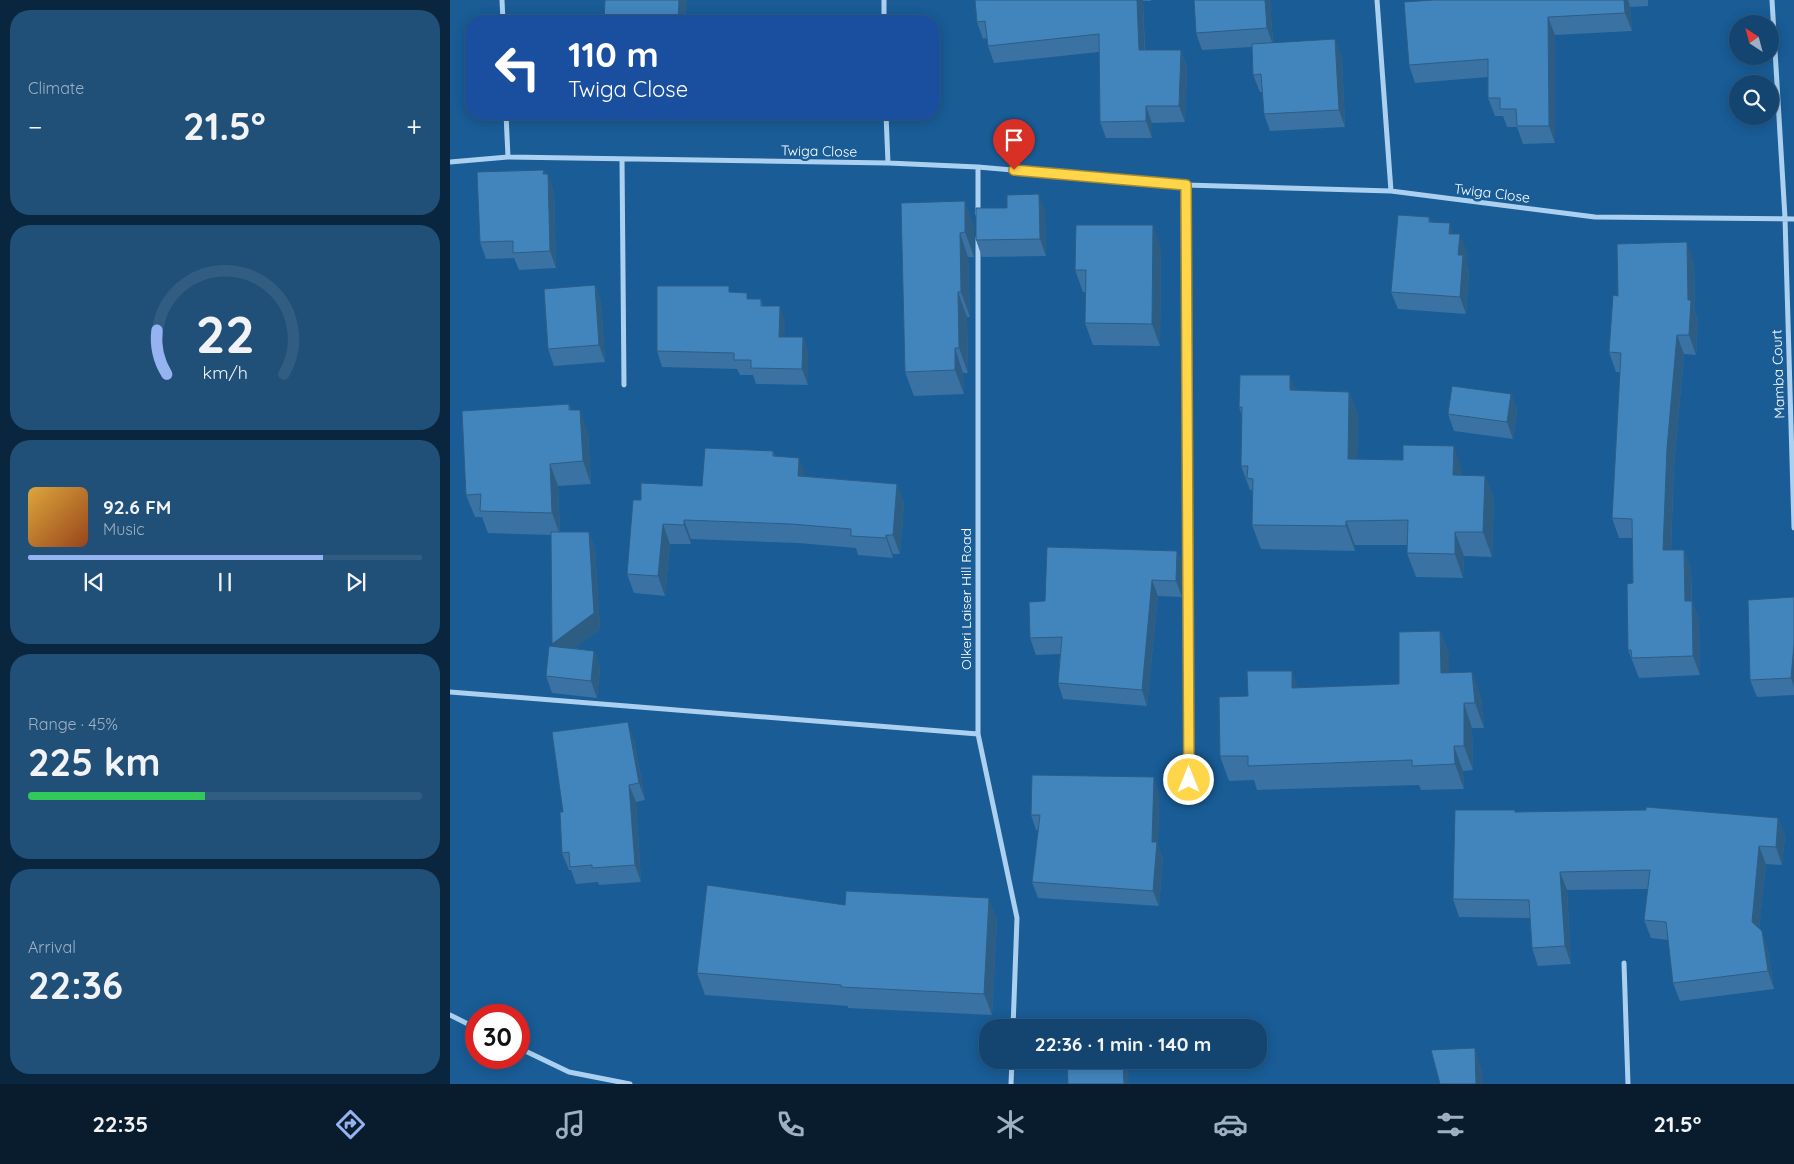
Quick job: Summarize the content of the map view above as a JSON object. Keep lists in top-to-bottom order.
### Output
{
  "streets": {
    "street": ["Twiga Close", "Mamba Court", "Olkeri Laiser Hill Road"]
  },
  "crossings": [
    ["Twiga Close", "Mamba Court"]
  ],
  "north": "top left",
  "page": {
    "tile": [
      "Climate",
      ["Range · 45%", "225 km"],
      ["Arrival", "22:36"]
    ],
    "turn": ["110 m", "Twiga Close"],
    "heat": ["−", "21.5°", "+"],
    "song": ["92.6 FM", "Music"],
    "limit": "30",
    "trip": "22:36 · 1 min · 140 m",
    "tabs": ["22:35", "21.5°"],
    "gauge": ["22", "km/h"]
  }
}
